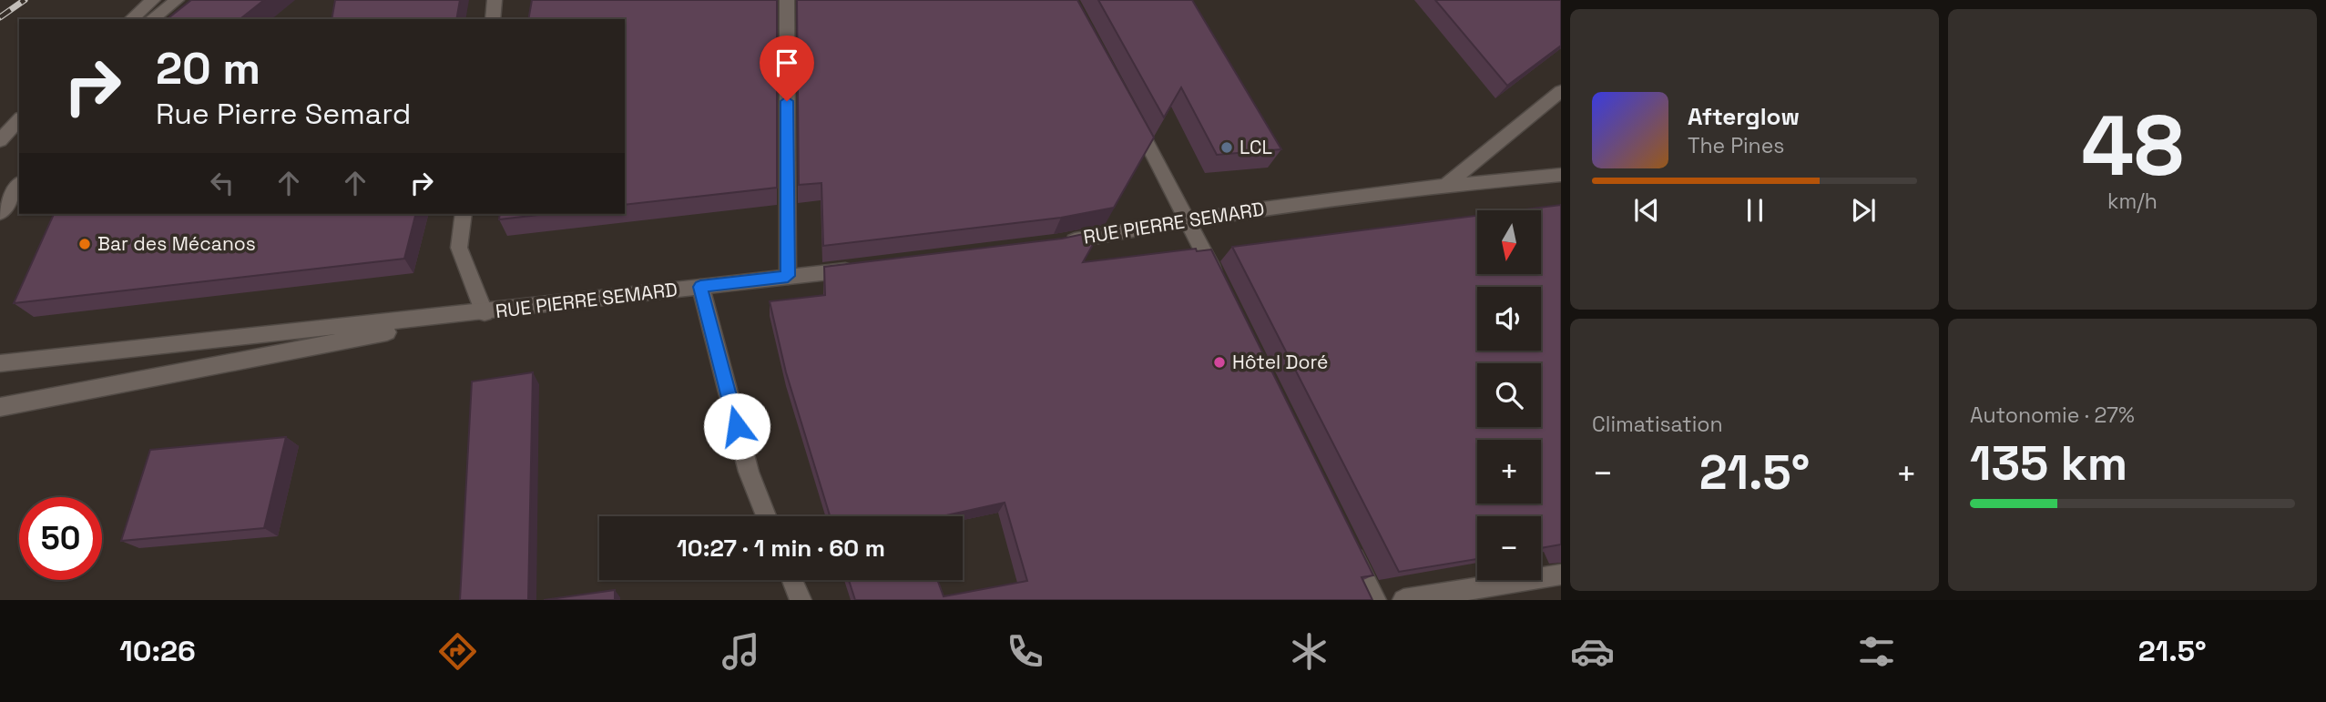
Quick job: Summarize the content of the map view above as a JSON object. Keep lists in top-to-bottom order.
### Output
{
  "streets": {
    "street": ["RUE PIERRE SEMARD"]
  },
  "places": ["LCL", "Bar des Mécanos", "Hôtel Doré"],
  "north": "bottom",
  "page": {
    "tile": [
      ["48", "km/h"],
      "Climatisation",
      ["Autonomie · 27%", "135 km"]
    ],
    "turn": ["20 m", "Rue Pierre Semard"],
    "song": ["Afterglow", "The Pines"],
    "map_buttons": ["+", "−"],
    "heat": ["−", "21.5°", "+"],
    "limit": "50",
    "trip": "10:27 · 1 min · 60 m",
    "tabs": ["10:26", "21.5°"]
  }
}
